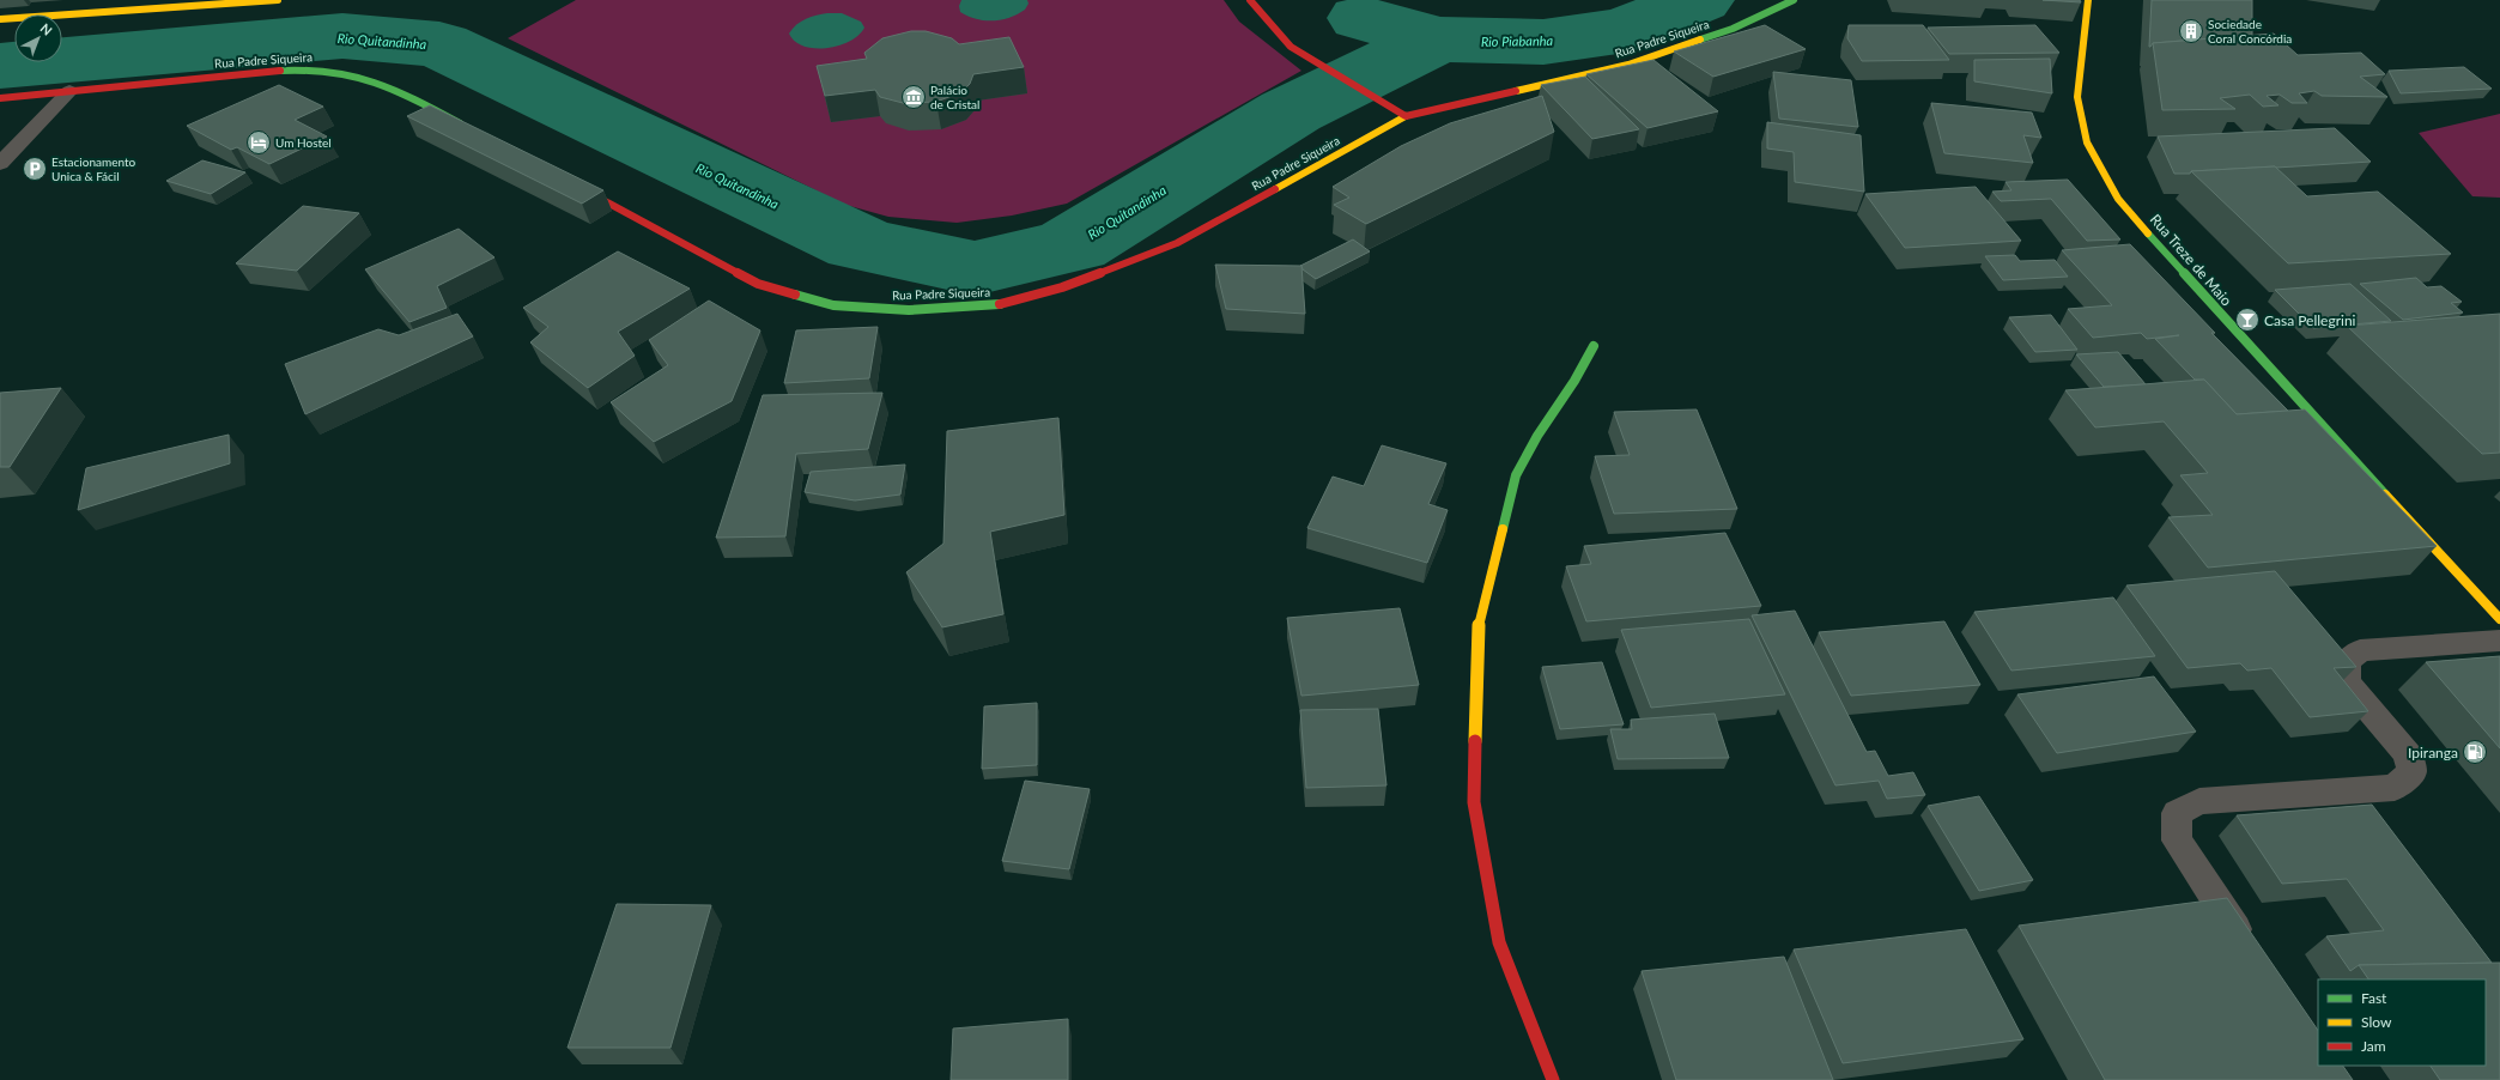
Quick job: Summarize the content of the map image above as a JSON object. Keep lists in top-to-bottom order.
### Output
{
  "streets": {
    "main road": ["Rua Padre Siqueira", "Rua Treze de Maio"]
  },
  "water": ["Rio Quitandinha", "Rio Piabanha"],
  "places": {
    "building": ["Sociedade Coral Concórdia"],
    "museum": ["Palácio de Cristal"],
    "hotel": ["Um Hostel"],
    "parking": ["Estacionamento Unica & Fácil"],
    "bar": ["Casa Pellegrini"],
    "fuel station": ["Ipiranga"]
  },
  "legend": ["Fast", "Slow", "Jam"],
  "north": "top right"
}
